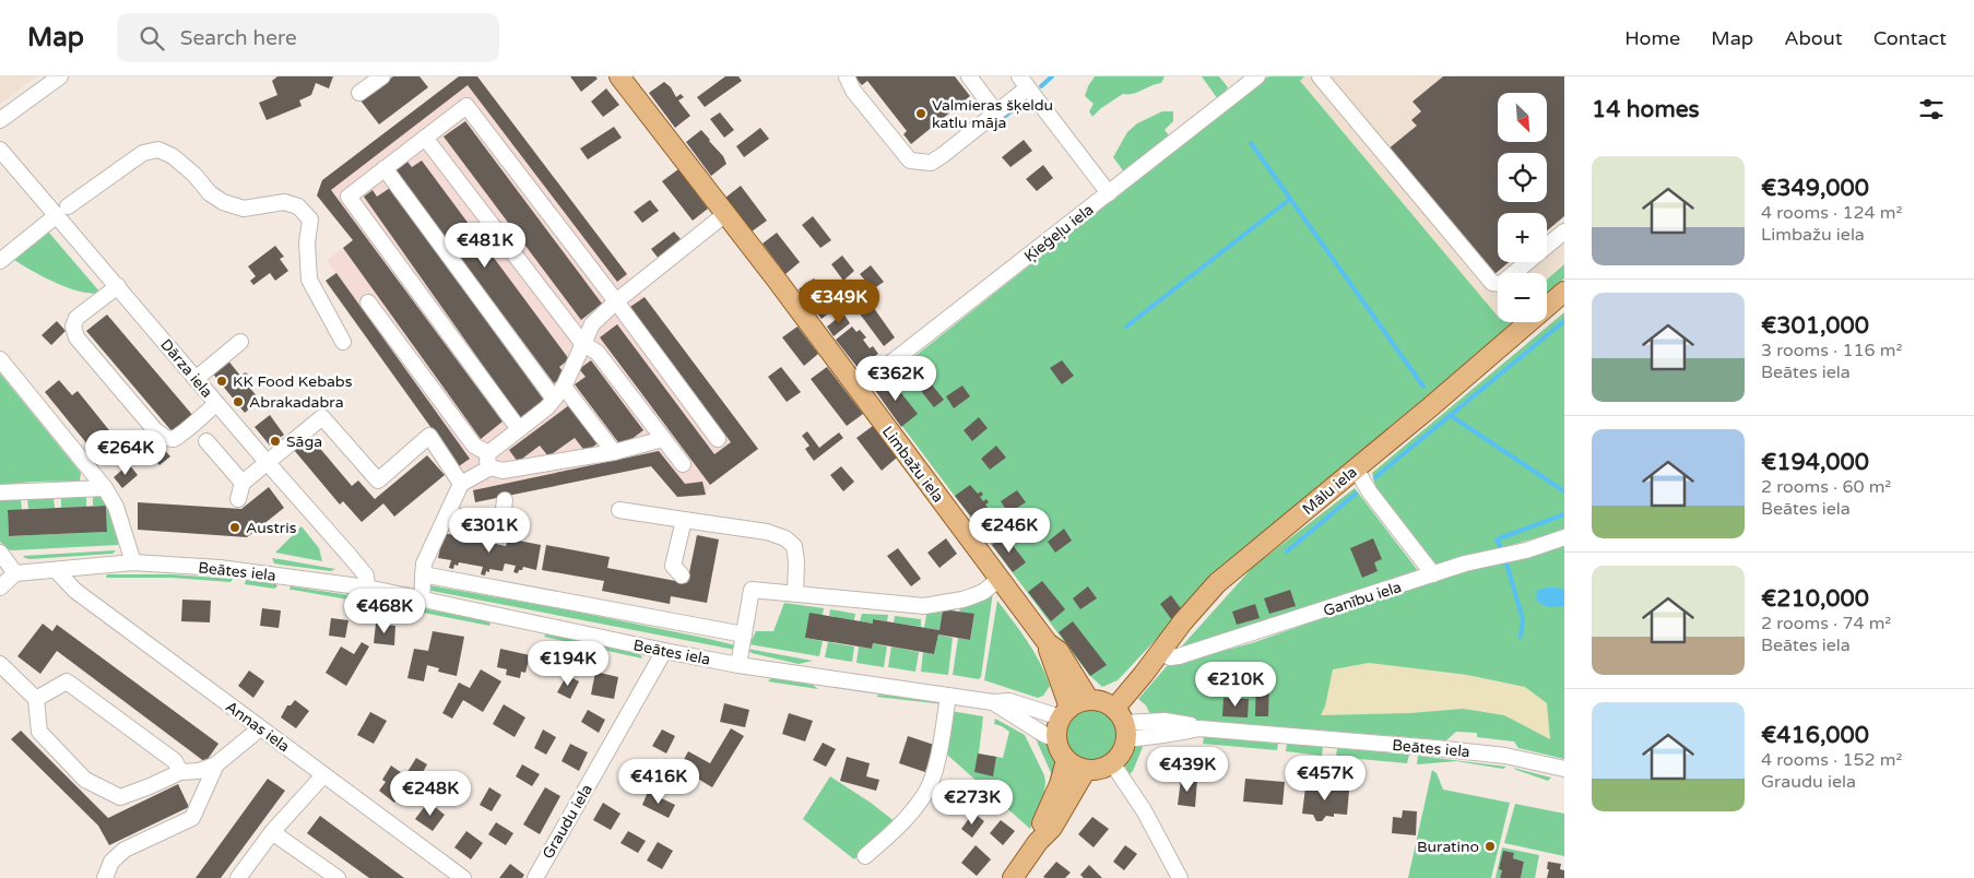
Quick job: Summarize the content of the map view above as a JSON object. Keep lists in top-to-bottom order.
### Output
{
  "streets": {
    "main road": ["Limbažu iela", "Mālu iela"],
    "street": [
      "Ķieģeļu iela",
      "Dārza iela",
      "Beātes iela",
      "Ganību iela",
      "Annas iela",
      "Graudu iela"
    ]
  },
  "crossings": [
    ["Ķieģeļu iela", "Limbažu iela"],
    ["Dārza iela", "Beātes iela"],
    ["Limbažu iela", "Mālu iela"],
    ["Limbažu iela", "Beātes iela"],
    ["Mālu iela", "Beātes iela"],
    ["Mālu iela", "Ganību iela"],
    ["Beātes iela", "Annas iela"],
    ["Beātes iela", "Graudu iela"]
  ],
  "places": [
    "Valmieras šķeldu katlu māja",
    "KK Food Kebabs",
    "Abrakadabra",
    "Sāga",
    "Austris",
    "Buratino"
  ],
  "north": "bottom right",
  "page": {
    "header": "Map",
    "search": "Search here",
    "nav": [
      "Home",
      "Map",
      "About",
      "Contact"
    ],
    "heading": "14 homes",
    "map_buttons": ["+", "−"],
    "list": [
      {
        "name": "€349,000",
        "note": "4 rooms · 124 m² · Limbažu iela"
      },
      {
        "name": "€301,000",
        "note": "3 rooms · 116 m² · Beātes iela"
      },
      {
        "name": "€194,000",
        "note": "2 rooms · 60 m² · Beātes iela"
      },
      {
        "name": "€210,000",
        "note": "2 rooms · 74 m² · Beātes iela"
      },
      {
        "name": "€416,000",
        "note": "4 rooms · 152 m² · Graudu iela"
      }
    ],
    "price": [
      "€481K",
      "€349K",
      "€362K",
      "€264K",
      "€301K",
      "€246K",
      "€468K",
      "€194K",
      "€210K",
      "€439K",
      "€457K",
      "€416K",
      "€248K",
      "€273K"
    ]
  }
}
